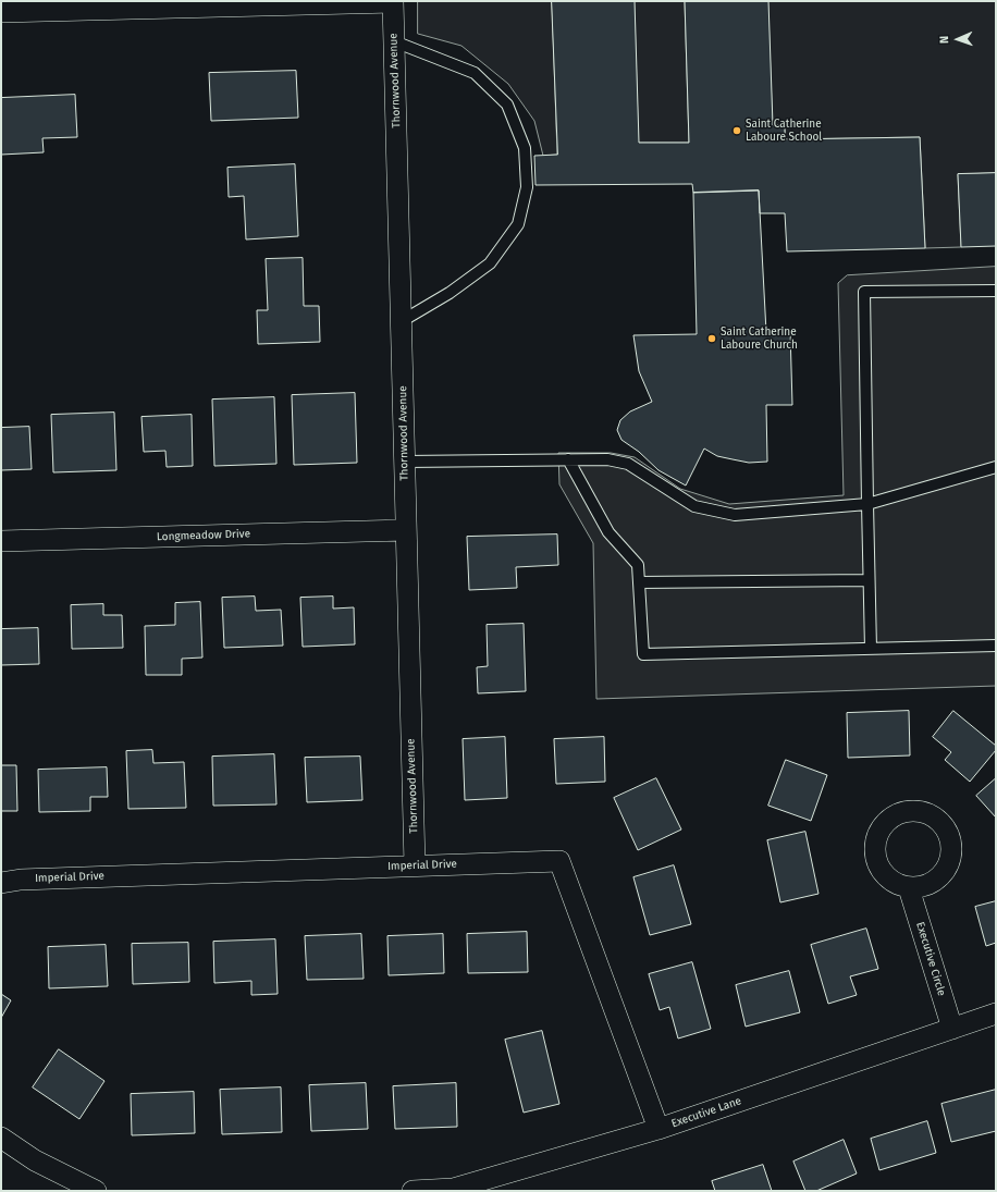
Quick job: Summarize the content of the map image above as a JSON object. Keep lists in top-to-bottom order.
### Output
{
  "streets": {
    "street": [
      "Thornwood Avenue",
      "Longmeadow Drive",
      "Imperial Drive",
      "Executive Circle",
      "Executive Lane"
    ]
  },
  "crossings": [
    ["Thornwood Avenue", "Longmeadow Drive"],
    ["Thornwood Avenue", "Imperial Drive"],
    ["Imperial Drive", "Executive Lane"],
    ["Executive Circle", "Executive Lane"]
  ],
  "places": ["Saint Catherine Laboure School", "Saint Catherine Laboure Church"],
  "north": "left"
}
